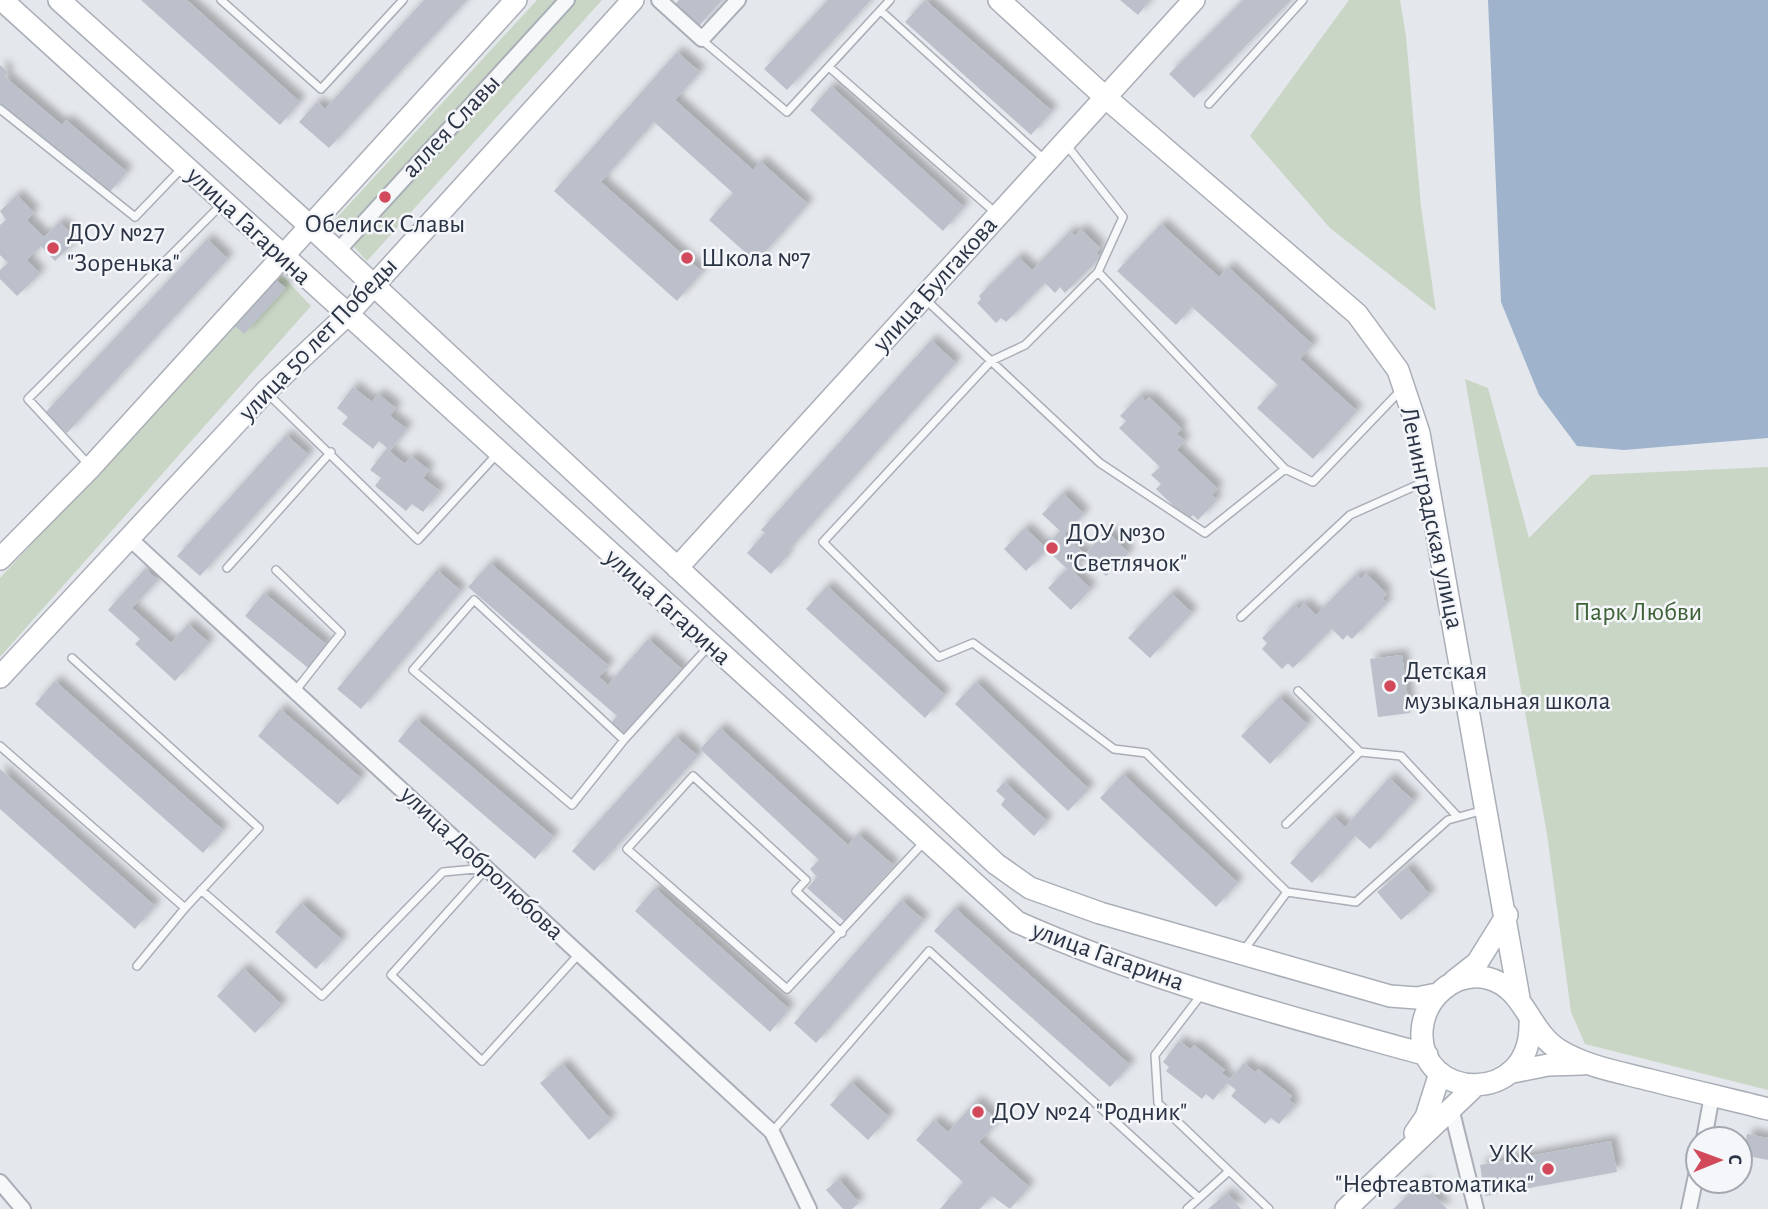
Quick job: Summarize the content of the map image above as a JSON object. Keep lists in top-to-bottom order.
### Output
{
  "streets": {
    "street": [
      "аллея Славы",
      "улица Гагарина",
      "улица Булгакова",
      "улица 50 лет Победы",
      "Ленинградская улица",
      "улица Добролюбова"
    ]
  },
  "crossings": [
    ["аллея Славы", "улица Гагарина"],
    ["улица Гагарина", "улица Булгакова"],
    ["улица Гагарина", "улица 50 лет Победы"],
    ["улица Гагарина", "Ленинградская улица"],
    ["улица Булгакова", "Ленинградская улица"],
    ["улица 50 лет Победы", "улица Добролюбова"]
  ],
  "parks": ["Парк Любви"],
  "places": [
    "Обелиск Славы",
    "ДОУ №27 \"Зоренька\"",
    "Школа №7",
    "ДОУ №30 \"Светлячок\"",
    "Детская музыкальная школа",
    "ДОУ №24 \"Родник\"",
    "УКК \"Нефтеавтоматика\""
  ],
  "north": "right"
}
